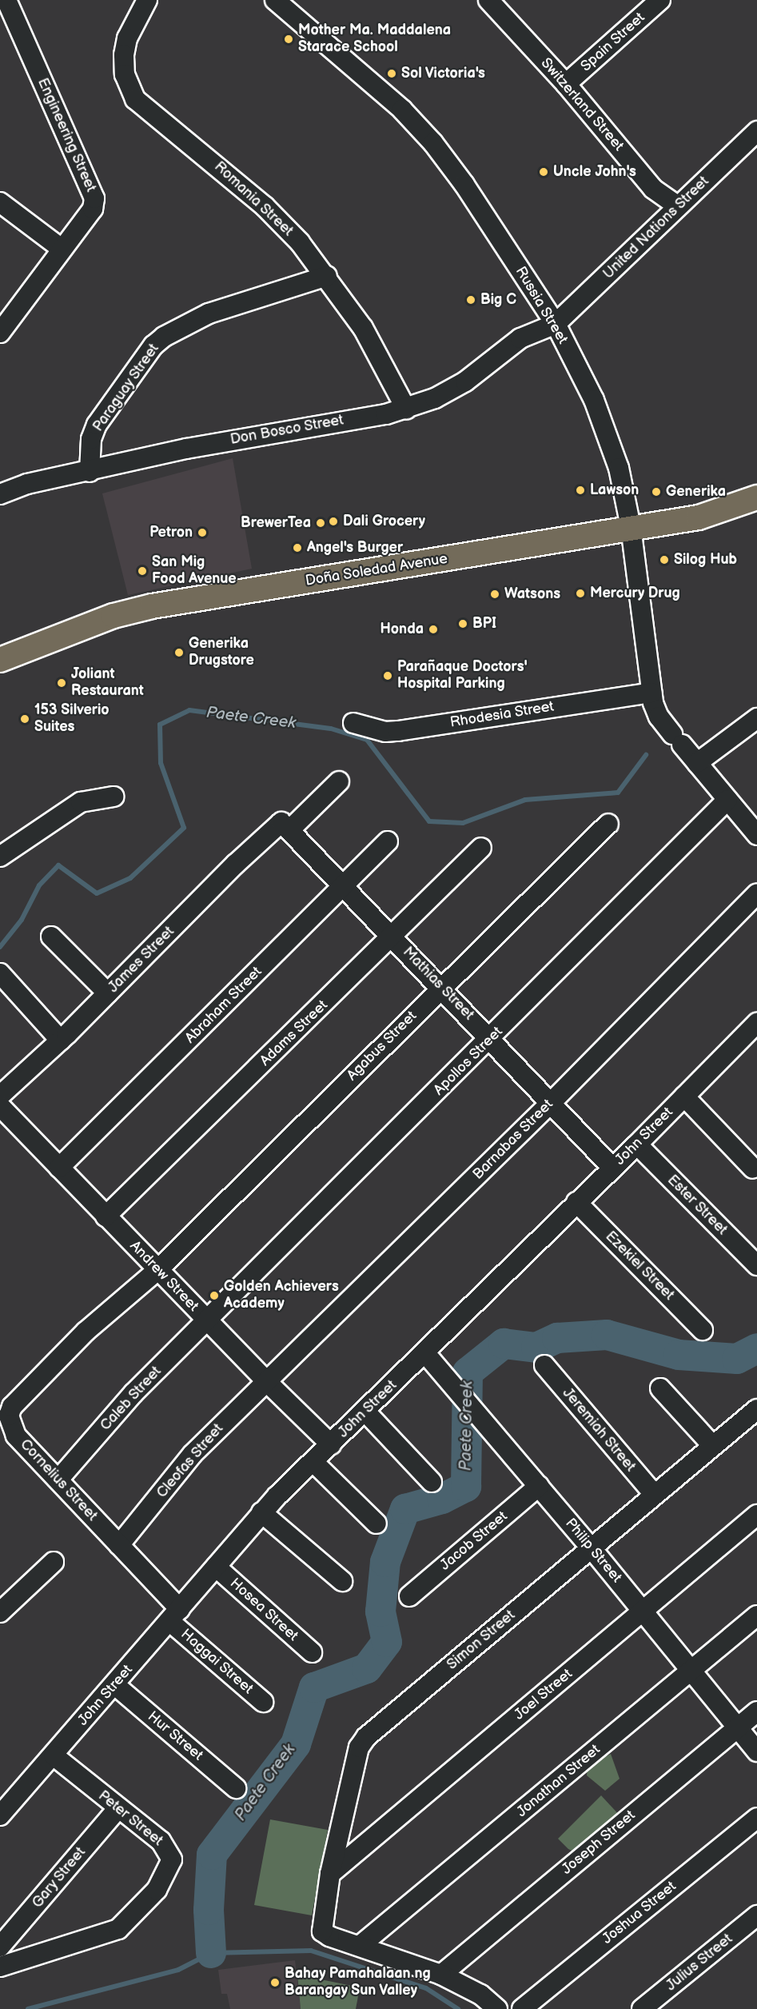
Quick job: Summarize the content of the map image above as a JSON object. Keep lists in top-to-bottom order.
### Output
{
  "streets": {
    "main road": ["Doña Soledad Avenue"],
    "street": [
      "Spain Street",
      "Switzerland Street",
      "Engineering Street",
      "Romania Street",
      "United Nations Street",
      "Russia Street",
      "Paraguay Street",
      "Don Bosco Street",
      "Rhodesia Street",
      "James Street",
      "Mathias Street",
      "Abraham Street",
      "Adams Street",
      "Agabus Street",
      "Apollos Street",
      "John Street",
      "Barnabas Street",
      "Ester Street",
      "Ezekiel Street",
      "Andrew Street",
      "Caleb Street",
      "Jeremiah Street",
      "Cleofas Street",
      "Cornelius Street",
      "Jacob Street",
      "Philip Street",
      "Hosea Street",
      "Simon Street",
      "Haggai Street",
      "Joel Street",
      "Hur Street",
      "Jonathan Street",
      "Peter Street",
      "Joseph Street",
      "Gary Street",
      "Joshua Street",
      "Julius Street"
    ]
  },
  "crossings": [
    ["Spain Street", "Switzerland Street"],
    ["Switzerland Street", "United Nations Street"],
    ["Romania Street", "Paraguay Street"],
    ["Romania Street", "Don Bosco Street"],
    ["United Nations Street", "Russia Street"],
    ["United Nations Street", "Don Bosco Street"],
    ["Russia Street", "Don Bosco Street"],
    ["Russia Street", "Doña Soledad Avenue"],
    ["Russia Street", "Rhodesia Street"],
    ["Russia Street", "Apollos Street"],
    ["Paraguay Street", "Don Bosco Street"],
    ["James Street", "Mathias Street"],
    ["Mathias Street", "Abraham Street"],
    ["Mathias Street", "Adams Street"],
    ["Mathias Street", "Agabus Street"],
    ["Mathias Street", "Apollos Street"],
    ["Mathias Street", "John Street"],
    ["Mathias Street", "Barnabas Street"],
    ["Abraham Street", "Andrew Street"],
    ["Adams Street", "Andrew Street"],
    ["Agabus Street", "Andrew Street"],
    ["Agabus Street", "Cornelius Street"],
    ["Apollos Street", "Andrew Street"],
    ["Apollos Street", "Caleb Street"],
    ["John Street", "Ester Street"],
    ["John Street", "Ezekiel Street"],
    ["John Street", "Andrew Street"],
    ["John Street", "Cornelius Street"],
    ["John Street", "Philip Street"],
    ["John Street", "Hosea Street"],
    ["John Street", "Haggai Street"],
    ["John Street", "Hur Street"],
    ["John Street", "Peter Street"],
    ["Barnabas Street", "Andrew Street"],
    ["Barnabas Street", "Cleofas Street"],
    ["Andrew Street", "Caleb Street"],
    ["Andrew Street", "Cleofas Street"],
    ["Andrew Street", "Cornelius Street"],
    ["Caleb Street", "Cornelius Street"],
    ["Jeremiah Street", "Simon Street"],
    ["Cleofas Street", "Cornelius Street"],
    ["Cornelius Street", "Haggai Street"],
    ["Jacob Street", "Philip Street"],
    ["Philip Street", "Simon Street"],
    ["Philip Street", "Joel Street"],
    ["Philip Street", "Jonathan Street"],
    ["Philip Street", "Joseph Street"],
    ["Simon Street", "Joel Street"],
    ["Simon Street", "Jonathan Street"],
    ["Peter Street", "Gary Street"]
  ],
  "water": ["Paete Creek"],
  "places": [
    "Mother Ma. Maddalena Starace School",
    "Sol Victoria's",
    "Uncle John's",
    "Big C",
    "Lawson",
    "Generika",
    "Dali Grocery",
    "BrewerTea",
    "Petron",
    "Angel's Burger",
    "Silog Hub",
    "San Mig Food Avenue",
    "Mercury Drug",
    "Watsons",
    "BPI",
    "Honda",
    "Generika Drugstore",
    "Parañaque Doctors' Hospital Parking",
    "Joliant Restaurant",
    "153 Silverio Suites",
    "Golden Achievers Academy",
    "Bahay Pamahalaan ng Barangay Sun Valley"
  ]
}
